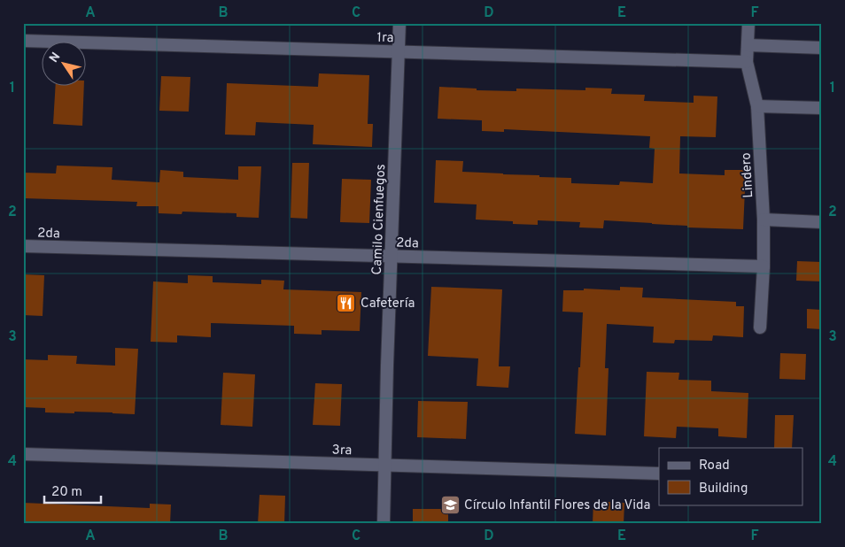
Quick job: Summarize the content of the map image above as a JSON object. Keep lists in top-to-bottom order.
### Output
{
  "streets": {
    "street": [
      "1ra",
      "Lindero",
      "Camilo Cienfuegos",
      "2da",
      "3ra"
    ]
  },
  "crossings": [
    ["1ra", "Lindero"],
    ["1ra", "Camilo Cienfuegos"],
    ["Lindero", "2da"],
    ["Camilo Cienfuegos", "2da"],
    ["Camilo Cienfuegos", "3ra"]
  ],
  "places": {
    "restaurant": ["Cafetería"],
    "school or university": ["Círculo Infantil Flores de la Vida"]
  },
  "legend": ["Road", "Building"],
  "scale_bar": "20 m",
  "north": "top left",
  "grid": {
    "columns": [
      "A",
      "B",
      "C",
      "D",
      "E",
      "F"
    ],
    "rows": [
      "1",
      "2",
      "3",
      "4"
    ]
  }
}
